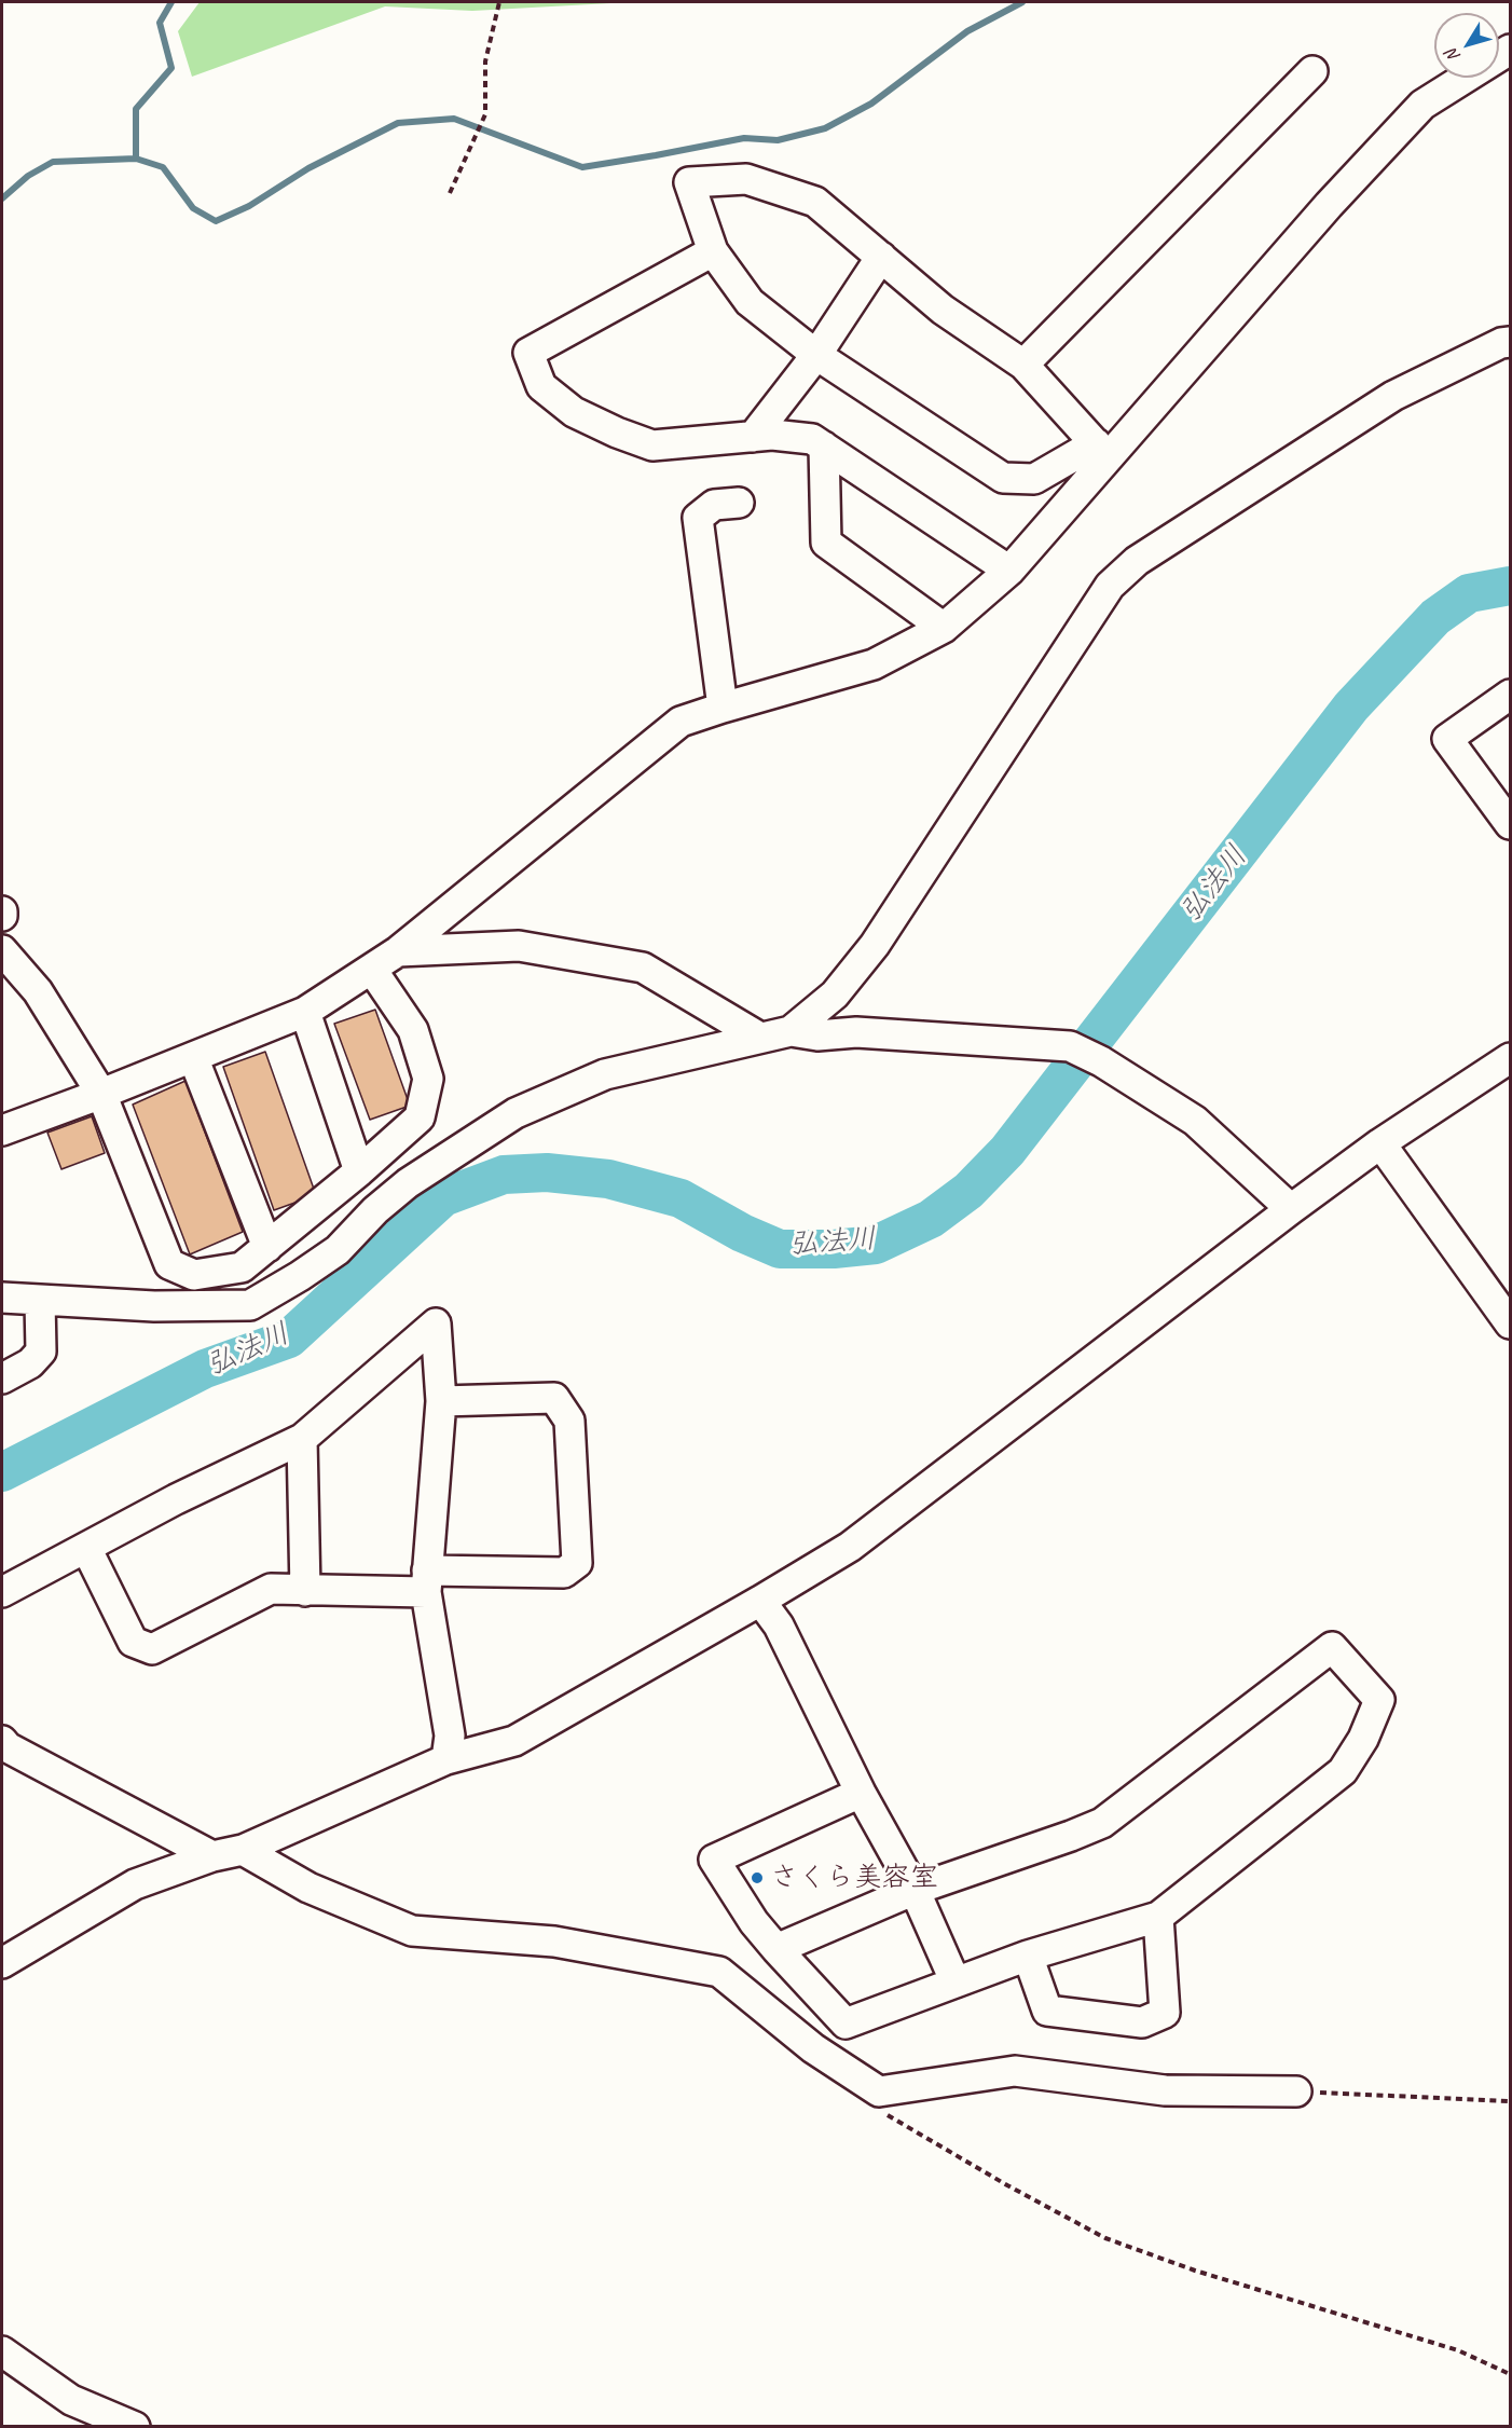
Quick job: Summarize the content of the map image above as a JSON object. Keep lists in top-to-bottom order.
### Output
{
  "water": ["弘法川"],
  "places": ["さくら美容室"],
  "north": "bottom left"
}
